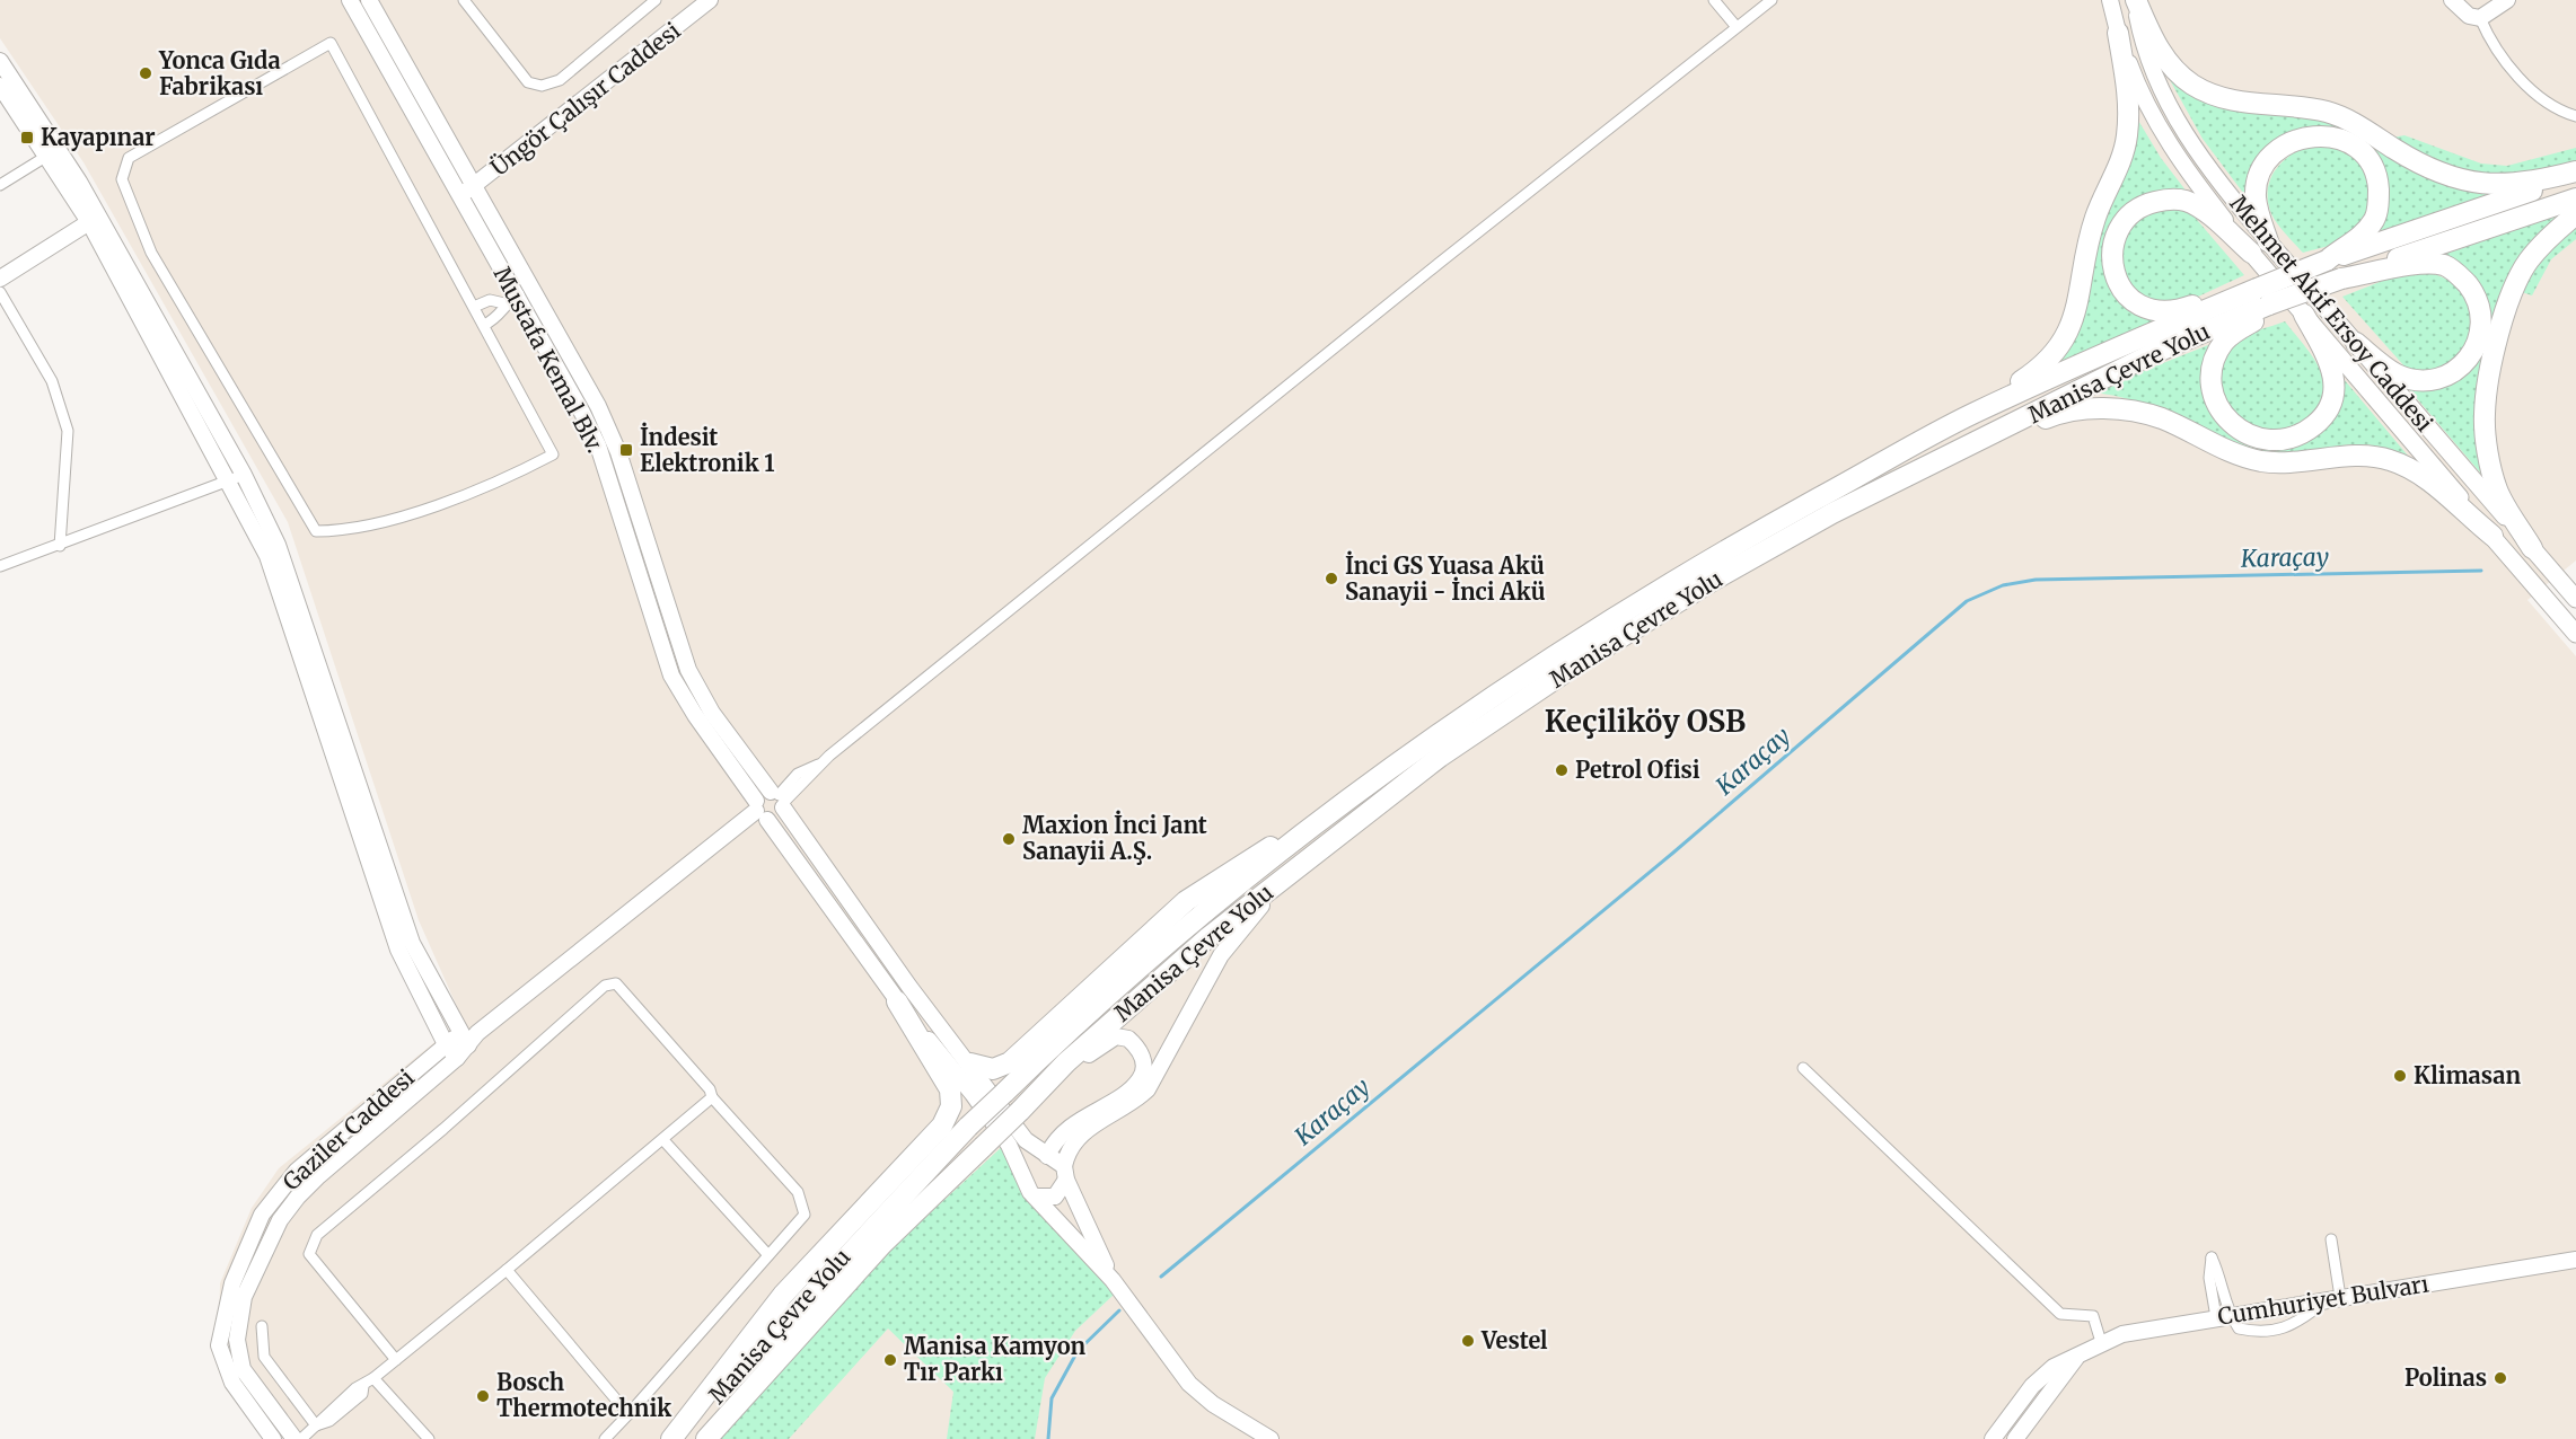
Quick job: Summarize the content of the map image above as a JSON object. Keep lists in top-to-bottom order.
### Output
{
  "streets": {
    "highway": ["Manisa Çevre Yolu"],
    "main road": ["Mehmet Akif Ersoy Caddesi"],
    "street": [
      "Üngör Çalışır Caddesi",
      "Mustafa Kemal Blv.",
      "Gaziler Caddesi",
      "Cumhuriyet Bulvarı"
    ]
  },
  "crossings": [
    ["Üngör Çalışır Caddesi", "Mustafa Kemal Blv."],
    ["Mustafa Kemal Blv.", "Gaziler Caddesi"]
  ],
  "districts": ["Keçiliköy OSB"],
  "water": ["Karaçay"],
  "places": {
    "other": [
      "Yonca Gıda Fabrikası",
      "İnci GS Yuasa Akü Sanayii - İnci Akü",
      "Petrol Ofisi",
      "Maxion İnci Jant Sanayii A.Ş.",
      "Klimasan",
      "Vestel",
      "Manisa Kamyon Tır Parkı",
      "Polinas",
      "Bosch Thermotechnik"
    ],
    "transit": ["Kayapınar", "İndesit Elektronik 1"]
  }
}
